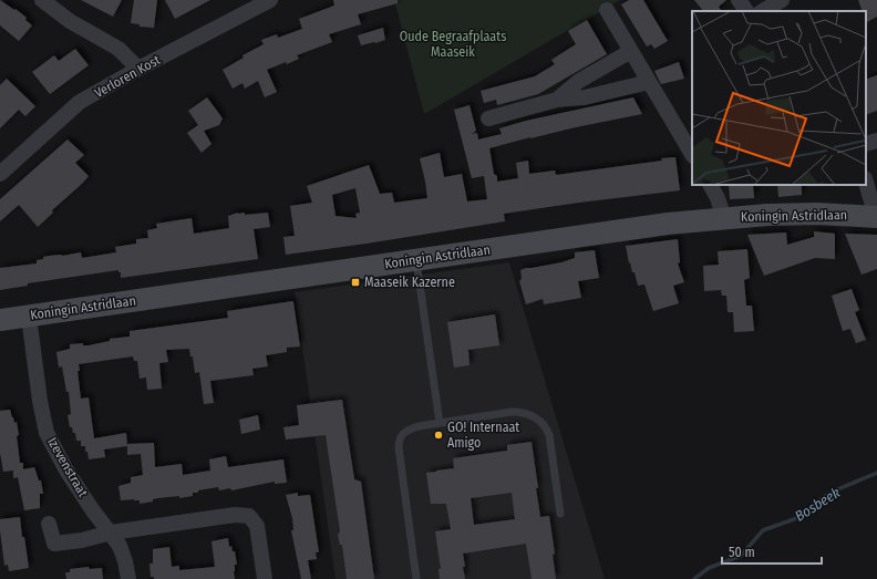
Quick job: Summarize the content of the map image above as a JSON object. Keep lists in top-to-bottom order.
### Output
{
  "streets": {
    "main road": ["Koningin Astridlaan"],
    "street": ["Verloren Kost", "Izevenstraat"]
  },
  "crossings": [
    ["Koningin Astridlaan", "Izevenstraat"]
  ],
  "water": ["Bosbeek"],
  "parks": ["Oude Begraafplaats Maaseik"],
  "places": {
    "transit": ["Maaseik Kazerne"],
    "other": ["GO! Internaat Amigo"]
  },
  "scale_bar": "50 m"
}
